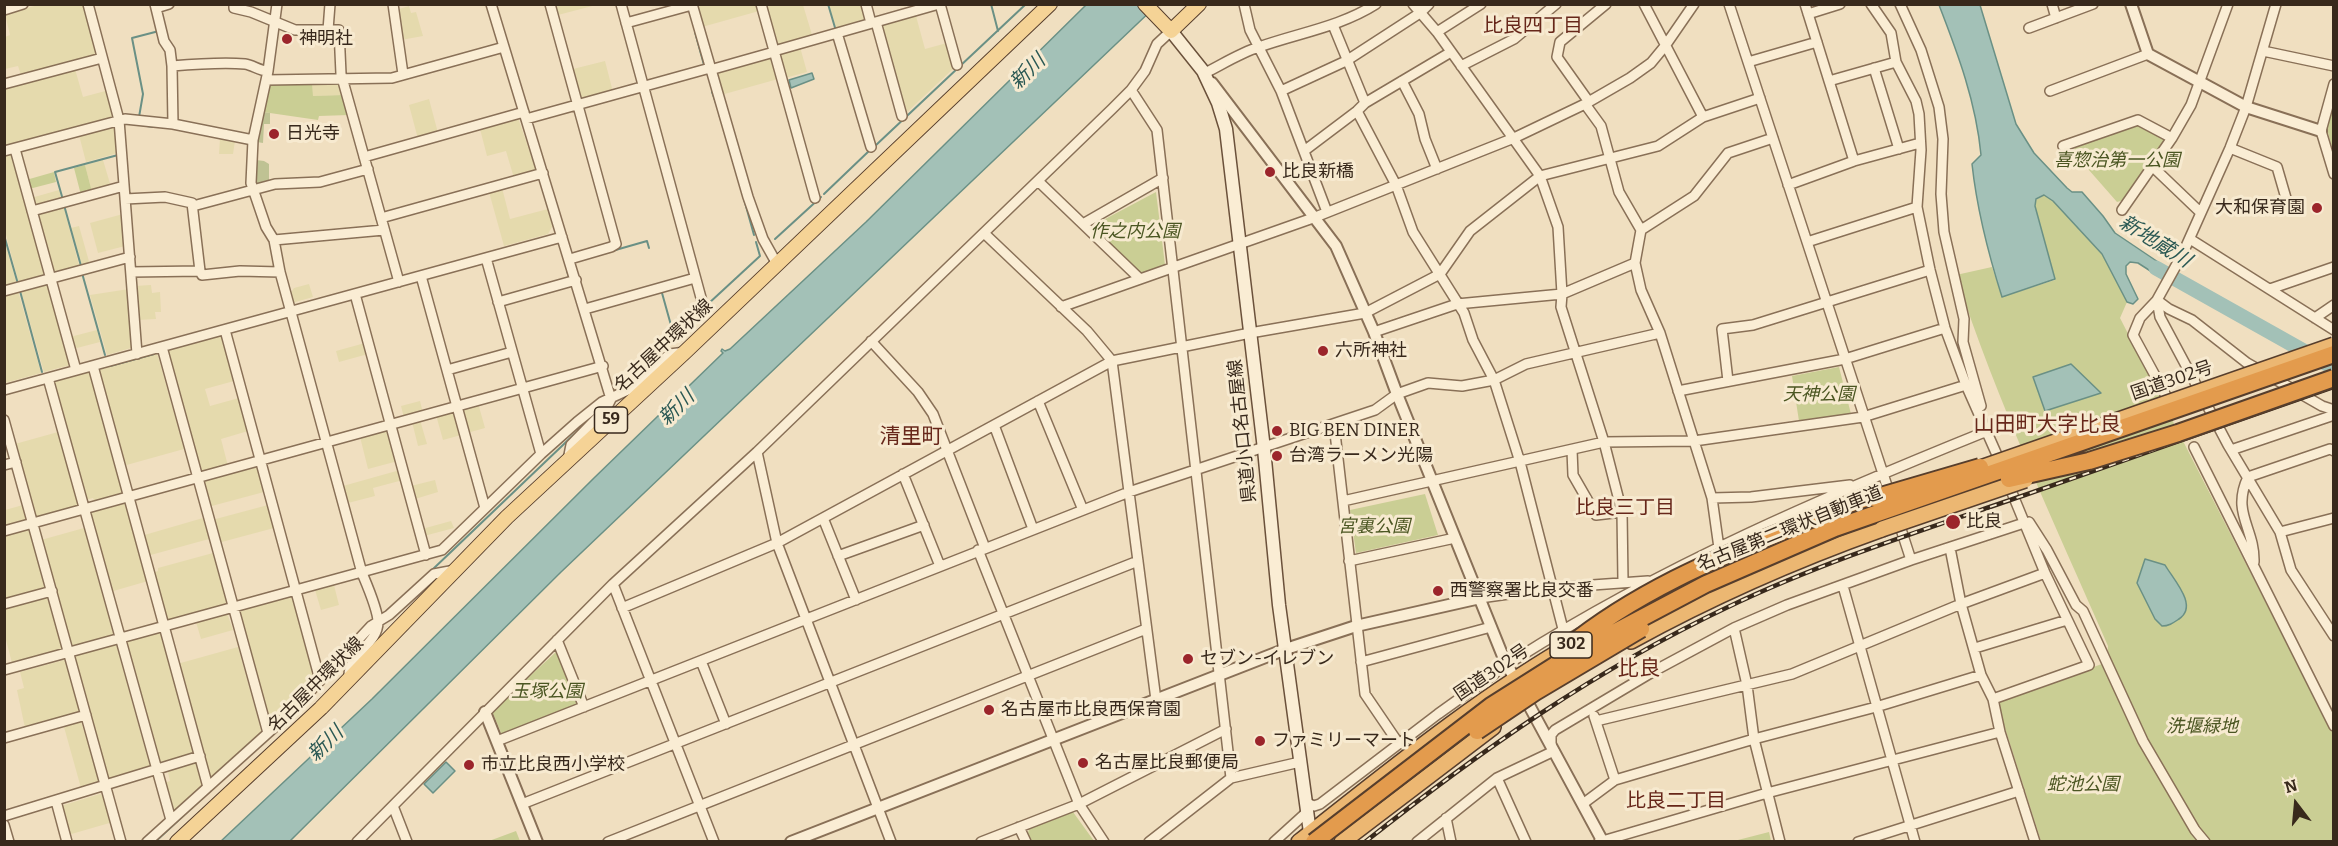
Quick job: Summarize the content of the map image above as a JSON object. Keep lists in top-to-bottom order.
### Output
{
  "streets": {
    "highway": ["国道302号", "名古屋第二環状自動車道", "302"],
    "main road": ["名古屋中環状線", "59", "県道小口名古屋線"]
  },
  "crossings": [
    ["国道302号", "県道小口名古屋線"],
    ["国道302号", "名古屋第二環状自動車道"],
    ["県道小口名古屋線", "名古屋第二環状自動車道"]
  ],
  "districts": [
    "比良四丁目",
    "山田町大字比良",
    "清里町",
    "比良三丁目",
    "比良",
    "比良二丁目"
  ],
  "water": ["新川", "新地蔵川"],
  "parks": [
    "喜惣治第一公園",
    "作之内公園",
    "天神公園",
    "宮裏公園",
    "玉塚公園",
    "洗堰緑地",
    "蛇池公園"
  ],
  "places": [
    "神明社",
    "日光寺",
    "比良新橋",
    "大和保育園",
    "六所神社",
    "BIG BEN DINER",
    "台湾ラーメン光陽",
    "比良",
    "西警察署比良交番",
    "セブン-イレブン",
    "名古屋市比良西保育園",
    "ファミリーマート",
    "名古屋比良郵便局",
    "市立比良西小学校"
  ],
  "north": "top"
}
